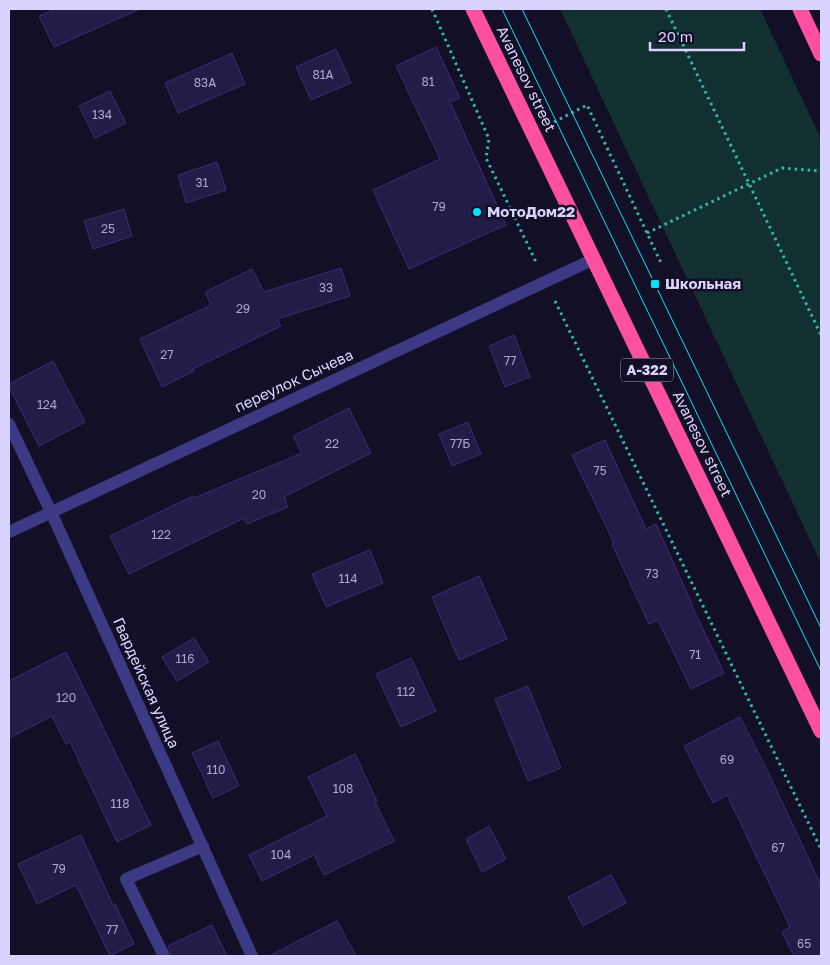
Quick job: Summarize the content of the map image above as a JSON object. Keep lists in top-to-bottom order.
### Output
{
  "streets": {
    "highway": ["Avanesov street", "А-322"],
    "street": ["переулок Сычева", "Гвардейская улица"]
  },
  "crossings": [
    ["Avanesov street", "переулок Сычева"],
    ["переулок Сычева", "Гвардейская улица"]
  ],
  "places": {
    "other": ["МотоДом22"],
    "transit": ["Школьная"]
  },
  "house_numbers": [
    "81А",
    "81",
    "83А",
    "134",
    "31",
    "79",
    "25",
    "33",
    "29",
    "27",
    "77",
    "124",
    "22",
    "77Б",
    "75",
    "20",
    "122",
    "73",
    "114",
    "71",
    "116",
    "112",
    "120",
    "69",
    "110",
    "108",
    "118",
    "67",
    "104",
    "79",
    "77",
    "65"
  ],
  "scale_bar": "20 m"
}
